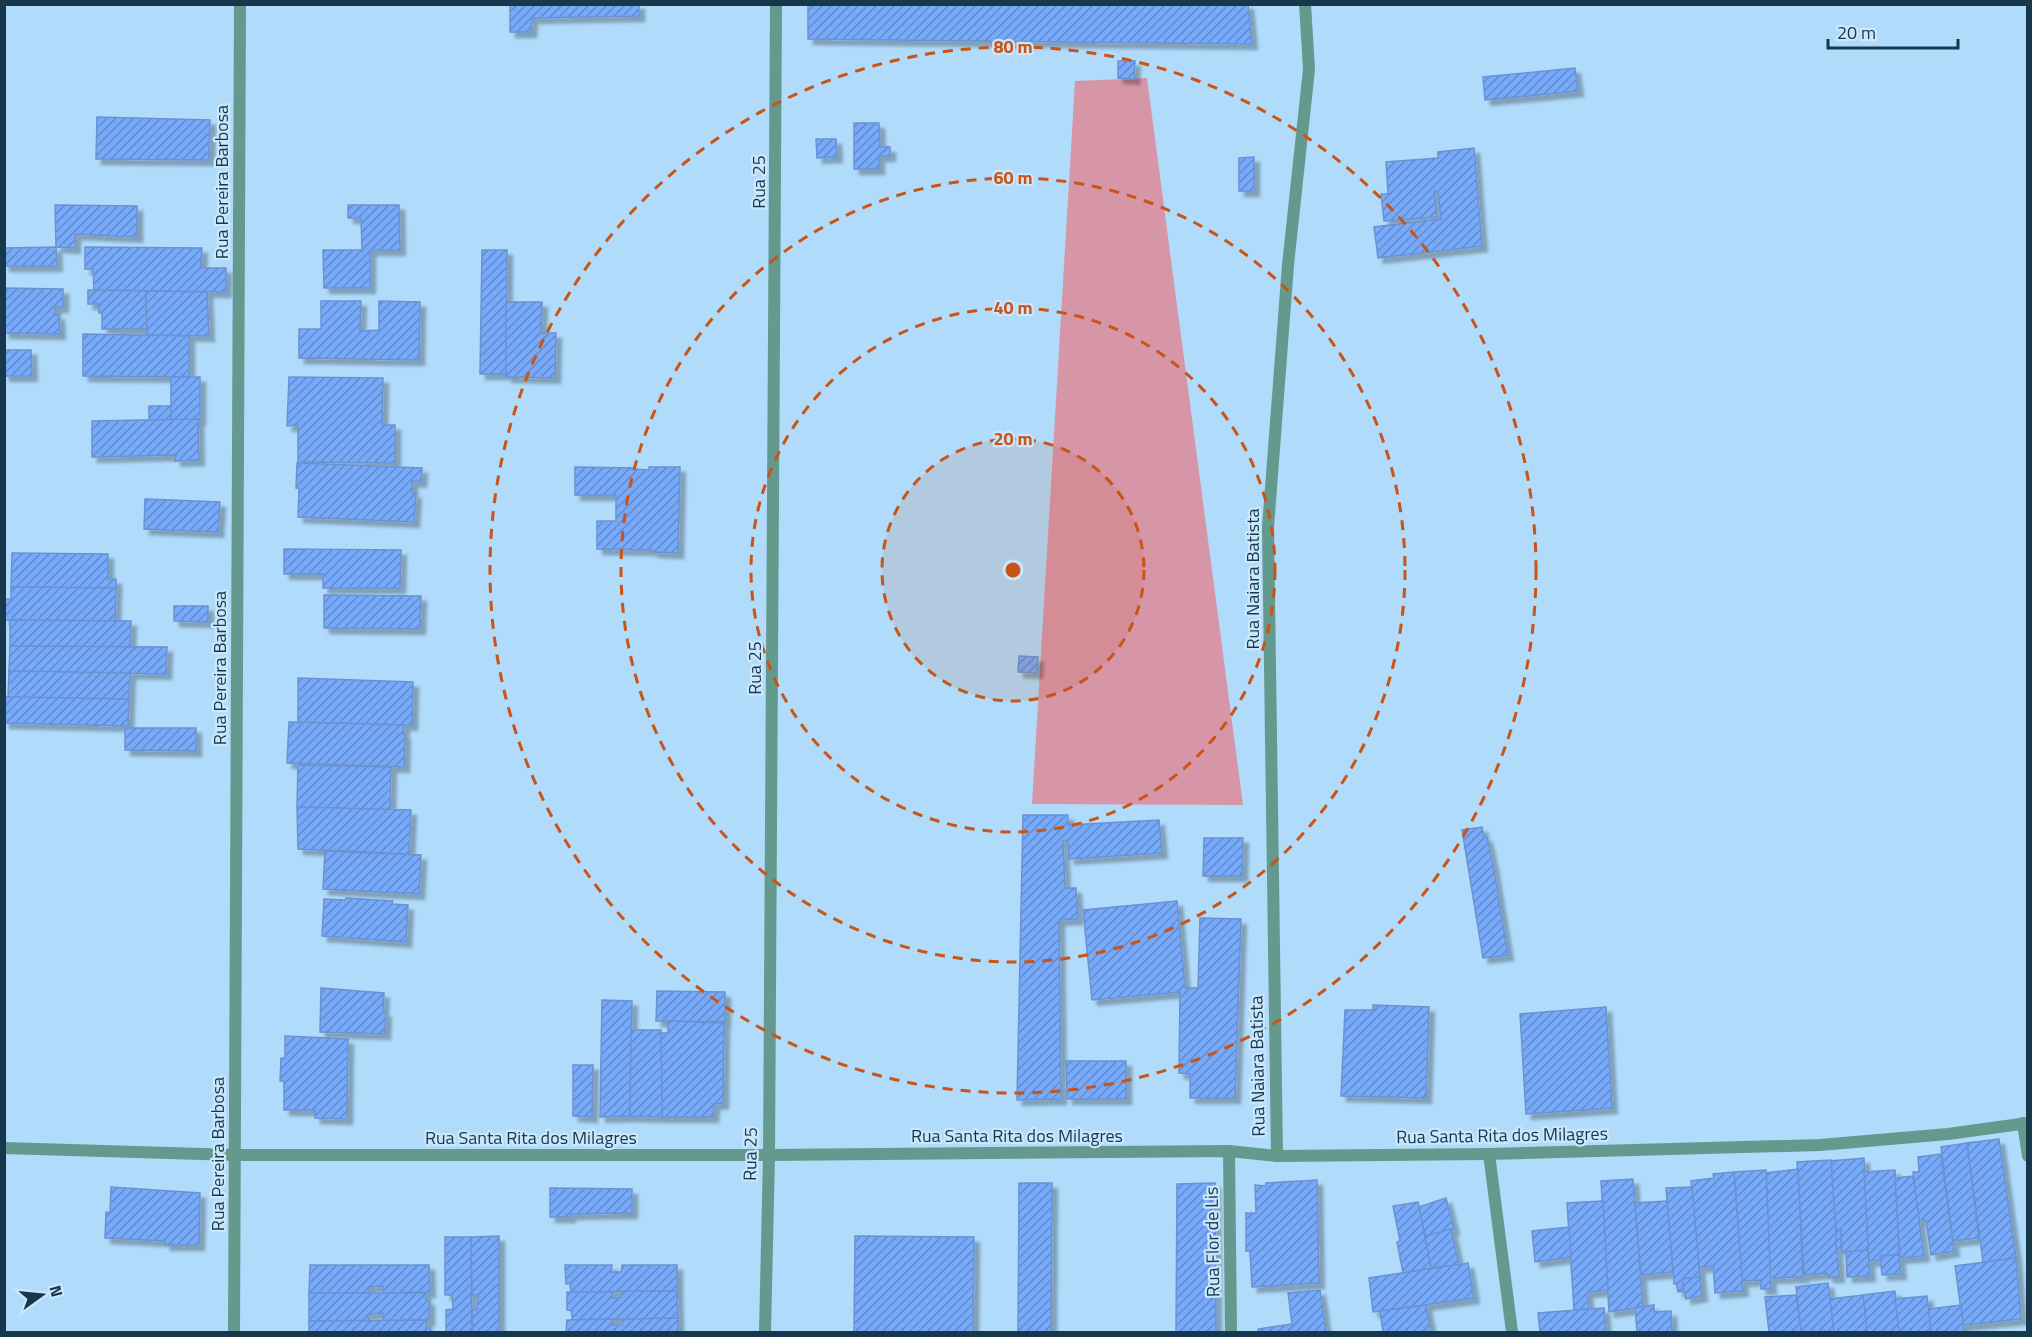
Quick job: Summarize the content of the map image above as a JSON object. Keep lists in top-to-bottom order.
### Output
{
  "streets": {
    "street": [
      "Rua Pereira Barbosa",
      "Rua 25",
      "Rua Naiara Batista",
      "Rua Santa Rita dos Milagres",
      "Rua Flor de Lis"
    ]
  },
  "crossings": [
    ["Rua Pereira Barbosa", "Rua Santa Rita dos Milagres"],
    ["Rua 25", "Rua Santa Rita dos Milagres"],
    ["Rua Naiara Batista", "Rua Santa Rita dos Milagres"],
    ["Rua Santa Rita dos Milagres", "Rua Flor de Lis"]
  ],
  "scale_bar": "20 m",
  "north": "right",
  "rings": [
    "80 m",
    "60 m",
    "40 m",
    "20 m"
  ]
}
